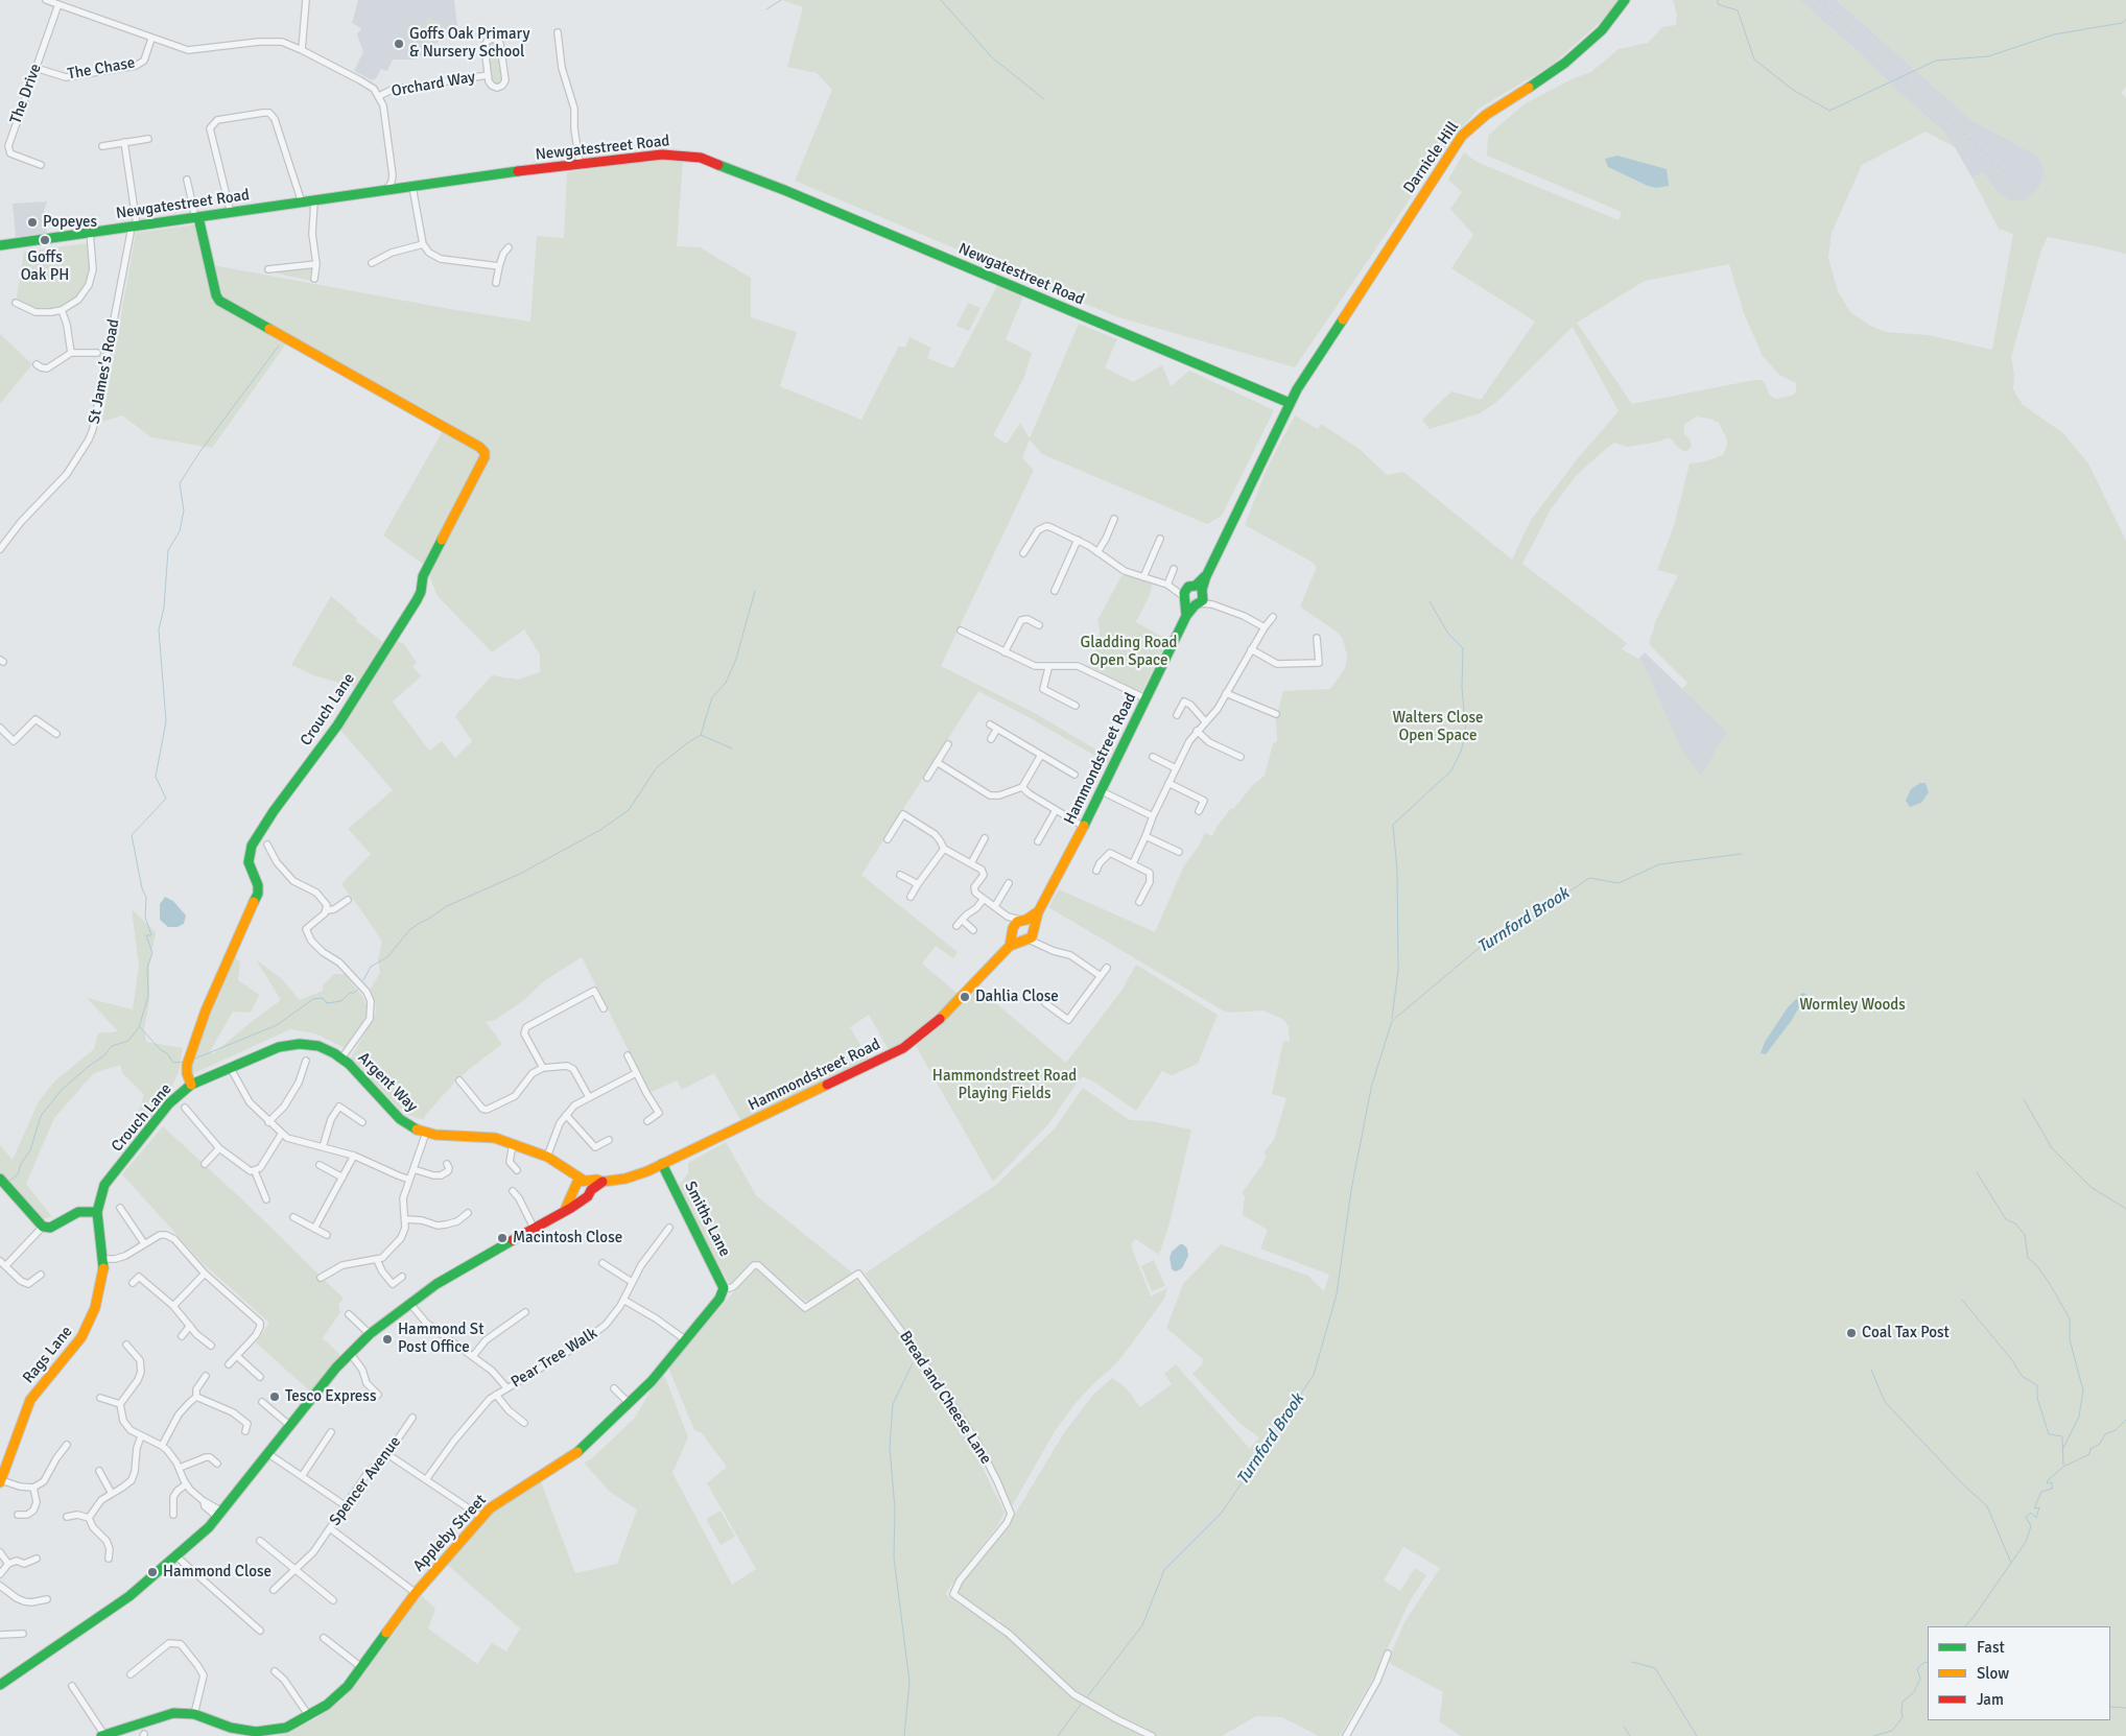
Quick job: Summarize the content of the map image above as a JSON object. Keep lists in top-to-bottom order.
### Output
{
  "streets": {
    "street": [
      "The Chase",
      "Orchard Way",
      "The Drive",
      "Newgatestreet Road",
      "Darnicle Hill",
      "St James's Road",
      "Crouch Lane",
      "Hammondstreet Road",
      "Argent Way",
      "Smiths Lane",
      "Rags Lane",
      "Pear Tree Walk",
      "Bread and Cheese Lane",
      "Spencer Avenue",
      "Appleby Street"
    ]
  },
  "crossings": [
    ["The Chase", "The Drive"],
    ["Newgatestreet Road", "St James's Road"],
    ["Newgatestreet Road", "Crouch Lane"],
    ["Newgatestreet Road", "Hammondstreet Road"],
    ["Darnicle Hill", "Hammondstreet Road"],
    ["Crouch Lane", "Argent Way"],
    ["Crouch Lane", "Rags Lane"],
    ["Hammondstreet Road", "Argent Way"],
    ["Hammondstreet Road", "Smiths Lane"],
    ["Smiths Lane", "Bread and Cheese Lane"],
    ["Smiths Lane", "Appleby Street"],
    ["Bread and Cheese Lane", "Appleby Street"]
  ],
  "water": ["Turnford Brook"],
  "parks": [
    "Gladding Road Open Space",
    "Walters Close Open Space",
    "Wormley Woods",
    "Hammondstreet Road Playing Fields"
  ],
  "places": [
    "Goffs Oak Primary & Nursery School",
    "Popeyes",
    "Goffs Oak PH",
    "Dahlia Close",
    "Macintosh Close",
    "Coal Tax Post",
    "Hammond St Post Office",
    "Tesco Express",
    "Hammond Close"
  ],
  "legend": ["Fast", "Slow", "Jam"]
}
